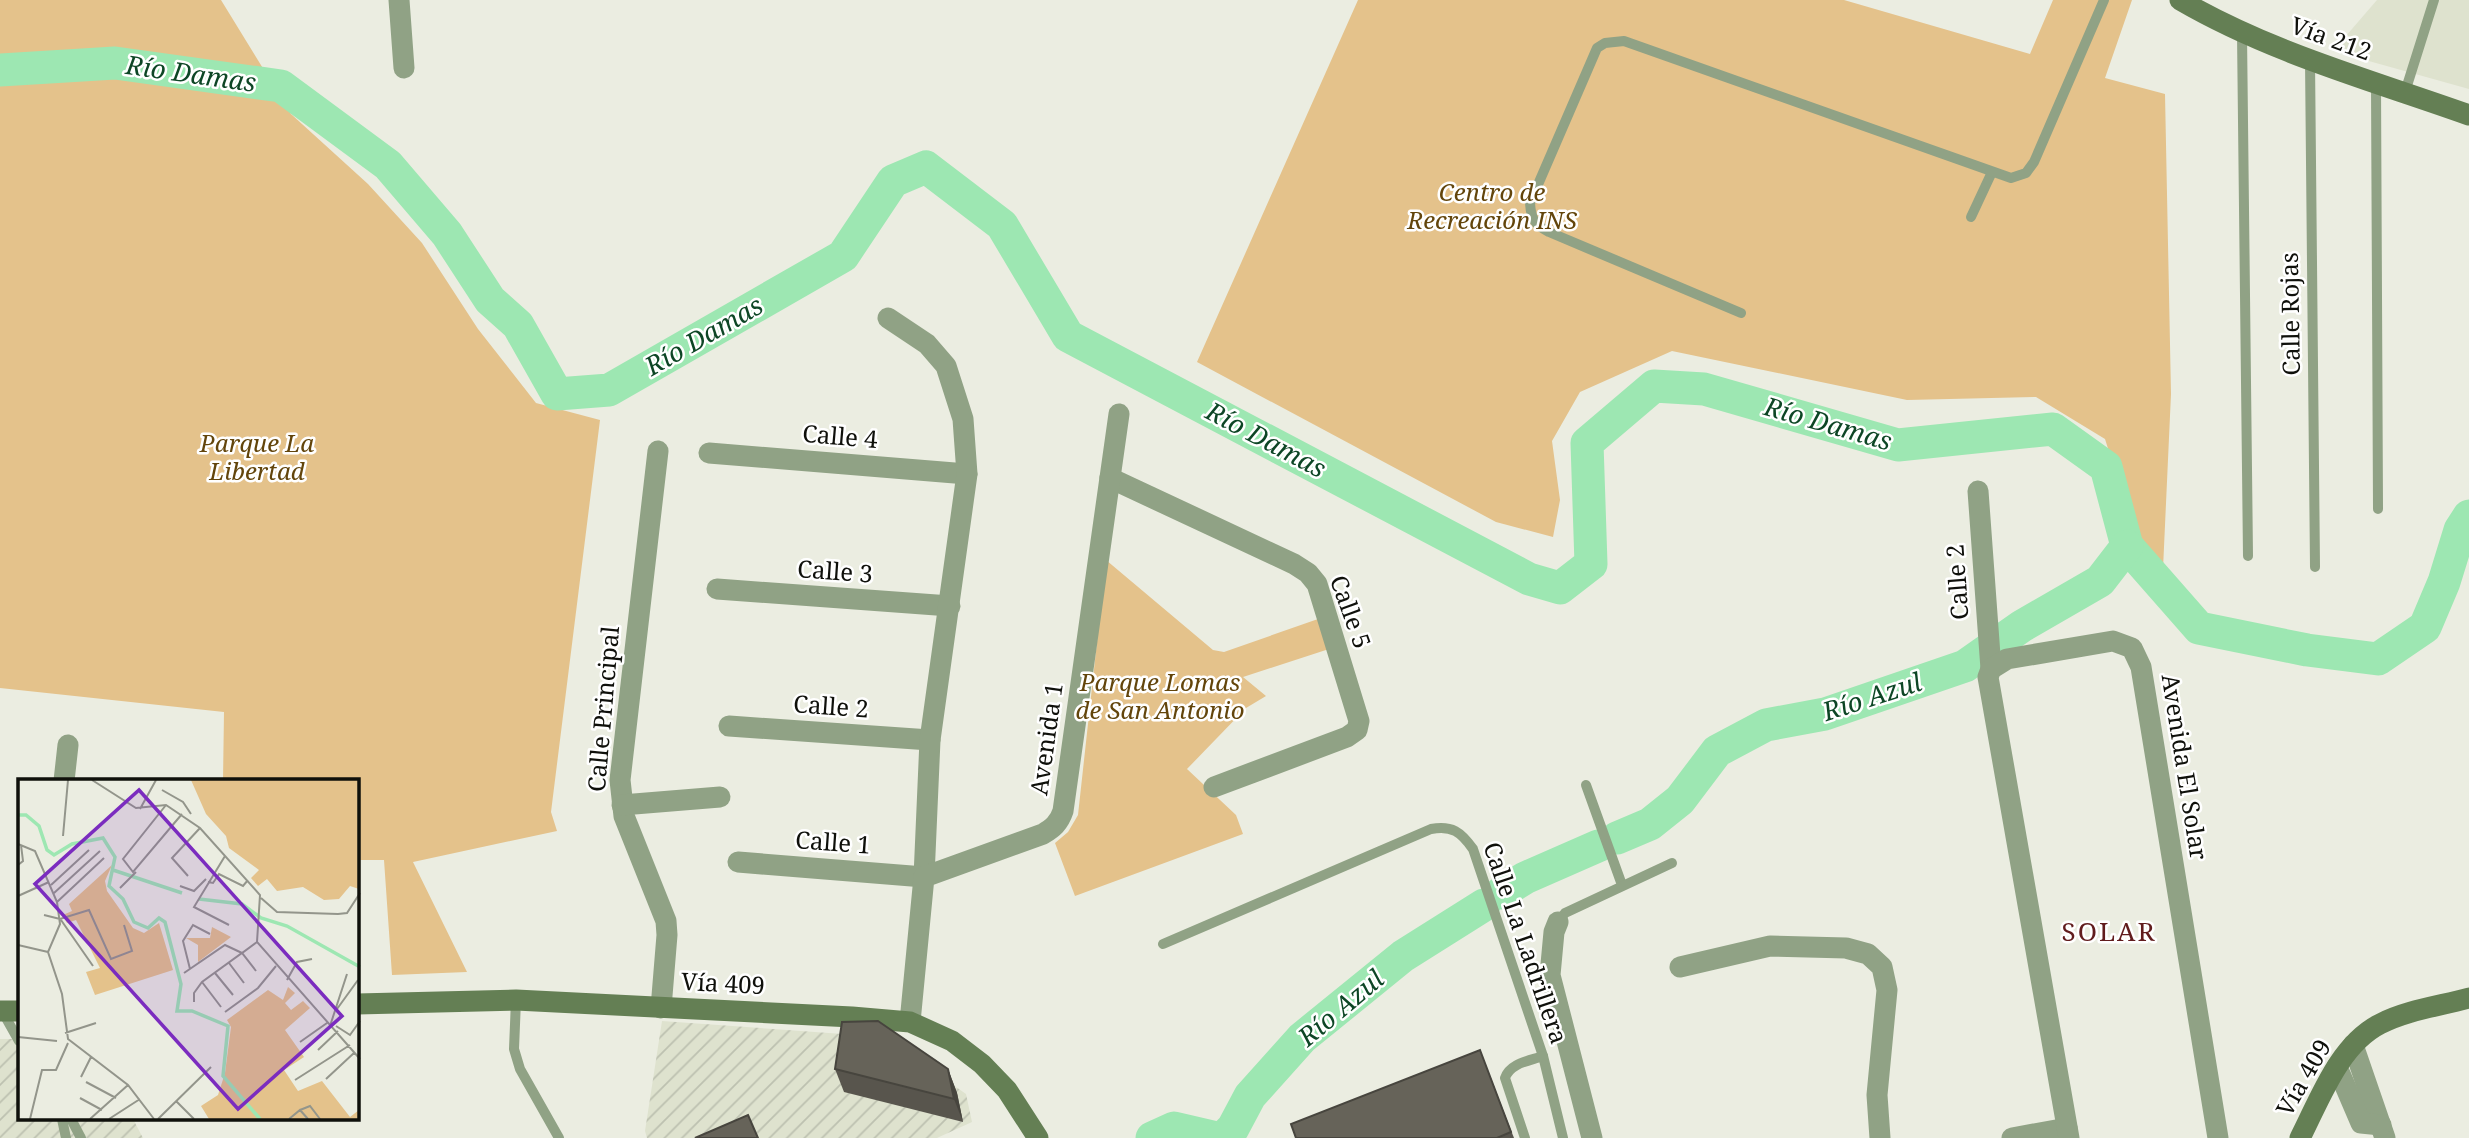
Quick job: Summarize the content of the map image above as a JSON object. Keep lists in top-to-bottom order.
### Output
{
  "streets": {
    "street": [
      "Vía 212",
      "Calle 4",
      "Calle 3",
      "Calle 2",
      "Calle 5",
      "Calle Principal",
      "Avenida 1",
      "Avenida El Solar",
      "Calle 1",
      "Vía 409"
    ],
    "lane": ["Calle Rojas", "Calle La Ladrillera"]
  },
  "crossings": [
    ["Vía 212", "Calle Rojas"],
    ["Calle 2", "Avenida El Solar"],
    ["Calle 5", "Avenida 1"],
    ["Calle Principal", "Vía 409"],
    ["Avenida 1", "Calle 1"]
  ],
  "districts": ["SOLAR"],
  "water": ["Río Damas", "Río Azul"],
  "parks": ["Centro de Recreación INS", "Parque La Libertad", "Parque Lomas de San Antonio"]
}
